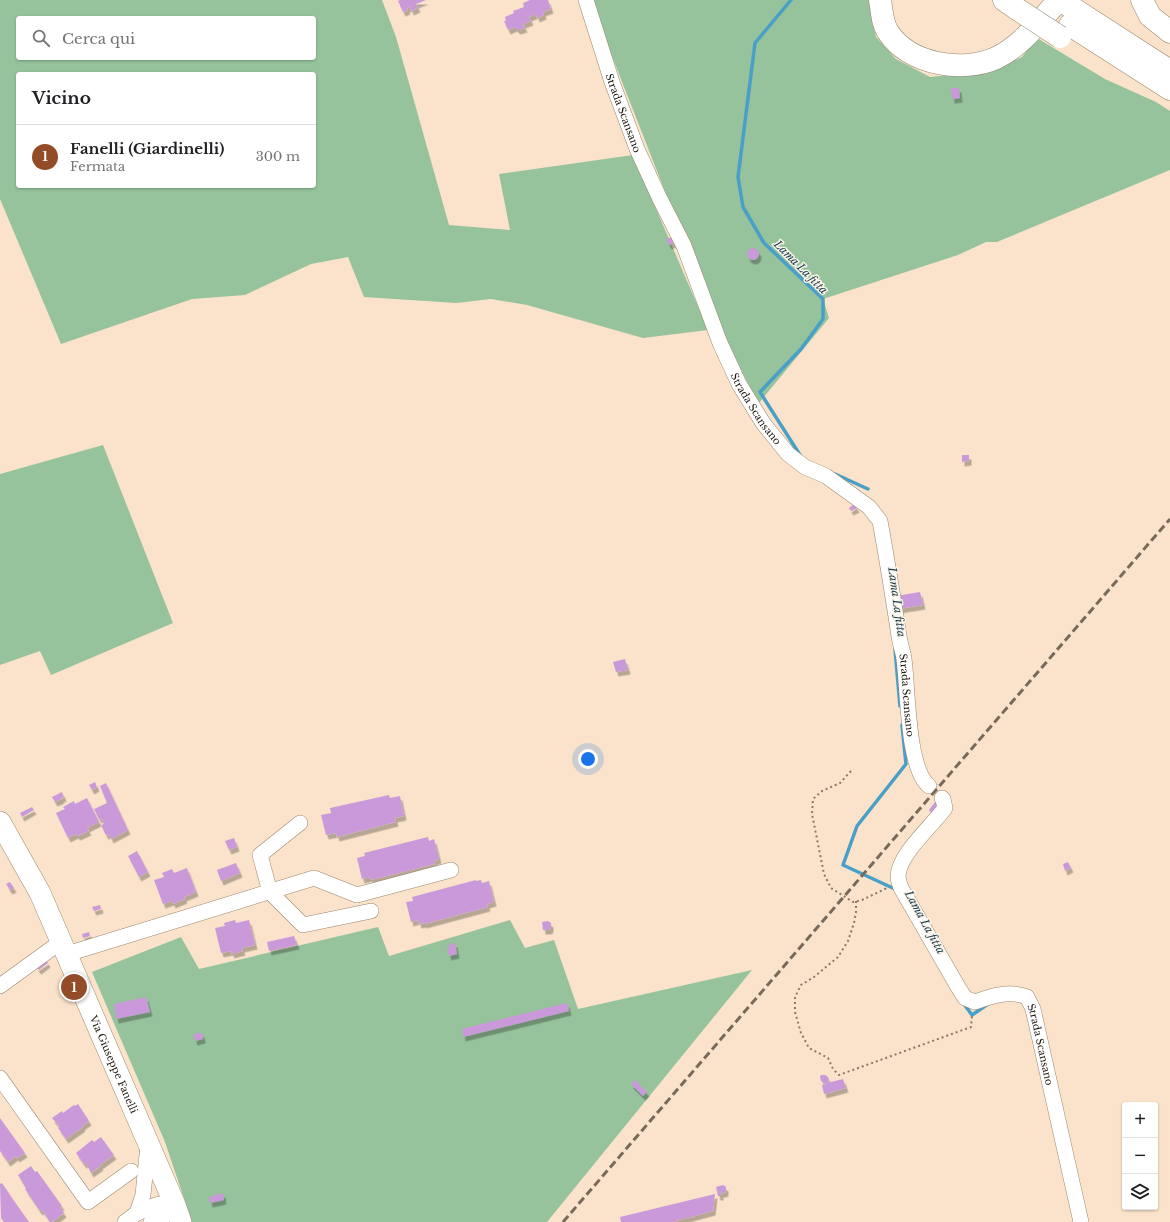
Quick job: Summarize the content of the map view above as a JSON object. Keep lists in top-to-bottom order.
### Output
{
  "streets": {
    "main road": ["Via Giuseppe Fanelli"],
    "street": ["Strada Scansano"]
  },
  "water": ["Lama La fitta"],
  "page": {
    "search": "Cerca qui",
    "heading": "Vicino",
    "list": [
      {
        "mark": "1",
        "name": "Fanelli (Giardinelli)",
        "note": "Fermata",
        "value": "300 m"
      }
    ],
    "pins": "1",
    "map_buttons": ["+", "−"]
  }
}
